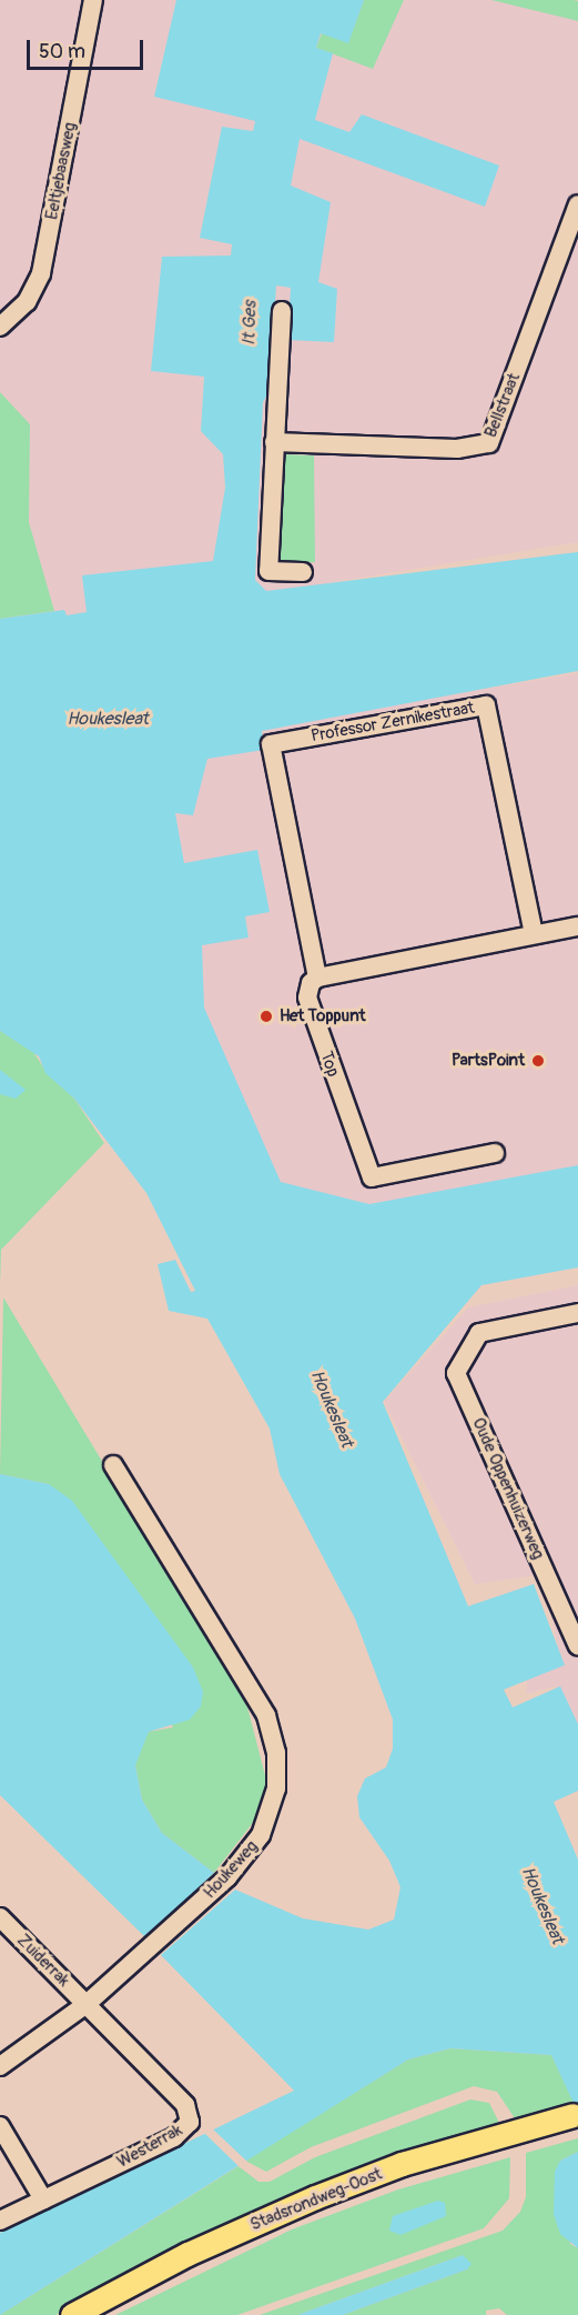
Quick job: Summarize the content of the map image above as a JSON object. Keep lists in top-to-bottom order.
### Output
{
  "streets": {
    "main road": ["Stadsrondweg-Oost"],
    "street": [
      "Eeltjebaasweg",
      "Bellstraat",
      "Professor Zernikestraat",
      "Top",
      "Oude Oppenhuizerweg",
      "Houkeweg",
      "Zuiderrak",
      "Westerrak"
    ]
  },
  "crossings": [
    ["Professor Zernikestraat", "Top"],
    ["Houkeweg", "Zuiderrak"],
    ["Houkeweg", "Westerrak"],
    ["Zuiderrak", "Westerrak"]
  ],
  "water": ["It Ges", "Houkesleat"],
  "places": ["Het Toppunt", "PartsPoint"],
  "scale_bar": "50 m"
}
